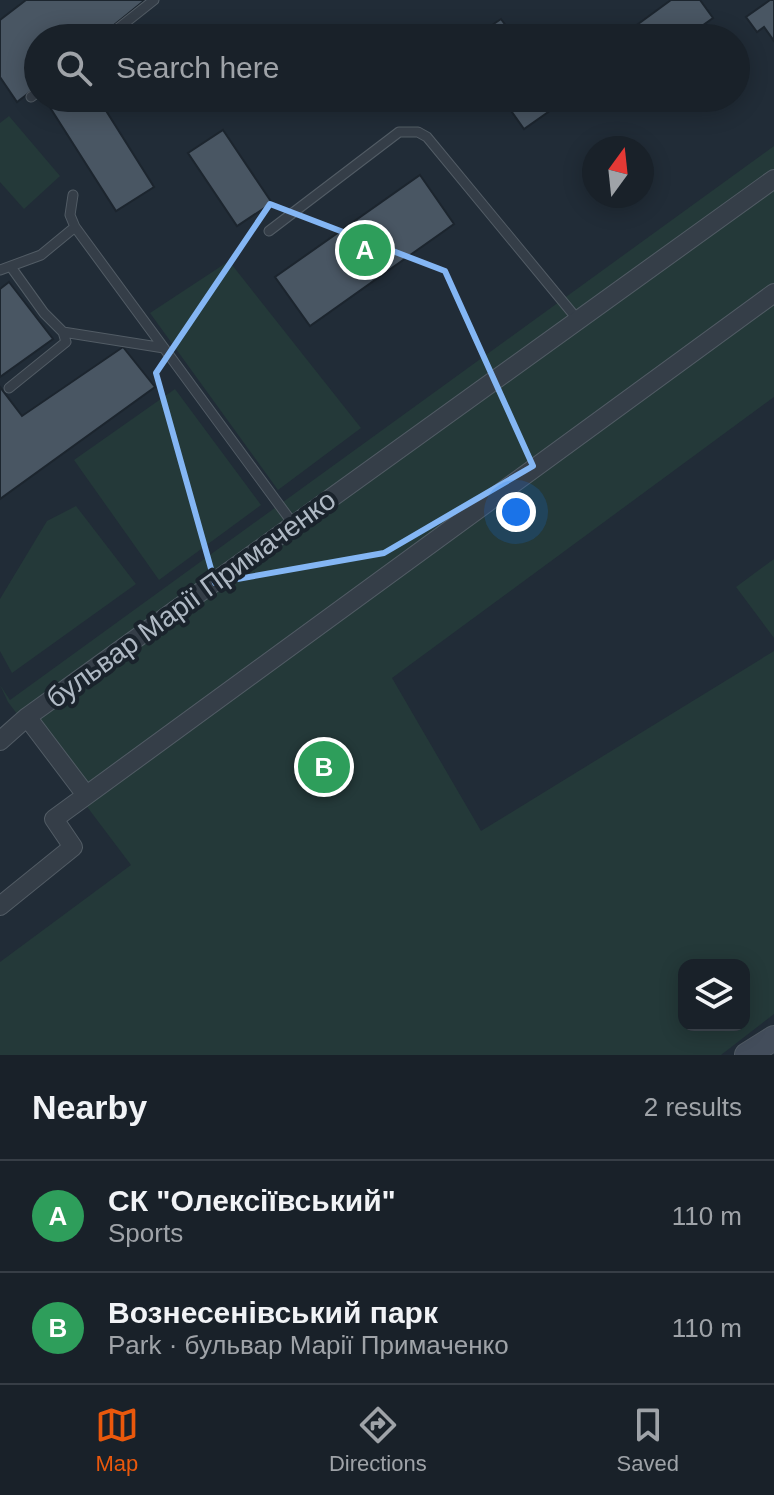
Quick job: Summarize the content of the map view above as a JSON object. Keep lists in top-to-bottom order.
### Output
{
  "streets": {
    "street": ["бульвар Марії Примаченко"]
  },
  "north": "top",
  "page": {
    "search": "Search here",
    "pins": ["A", "B"],
    "heading": ["Nearby", "2 results"],
    "list": [
      {
        "mark": "A",
        "name": "СК \"Олексіївський\"",
        "note": "Sports",
        "value": "110 m"
      },
      {
        "mark": "B",
        "name": "Вознесенівський парк",
        "note": "Park · бульвар Марії Примаченко",
        "value": "110 m"
      }
    ],
    "nav": ["Map", "Directions", "Saved"]
  }
}
